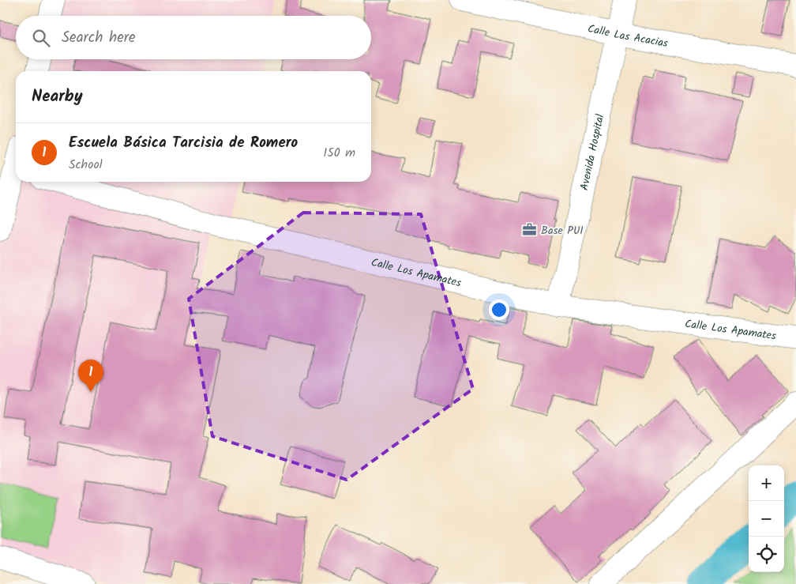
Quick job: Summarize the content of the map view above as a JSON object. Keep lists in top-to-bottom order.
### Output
{
  "streets": {
    "street": ["Calle Las Acacias", "Avenida Hospital", "Calle Los Apamates"]
  },
  "crossings": [
    ["Calle Las Acacias", "Avenida Hospital"],
    ["Avenida Hospital", "Calle Los Apamates"]
  ],
  "places": {
    "office": ["Base PUI"]
  },
  "page": {
    "search": "Search here",
    "heading": "Nearby",
    "list": [
      {
        "mark": "1",
        "name": "Escuela Básica Tarcisia de Romero",
        "note": "School",
        "value": "150 m"
      }
    ],
    "pins": "1",
    "map_buttons": ["+", "−"]
  }
}
